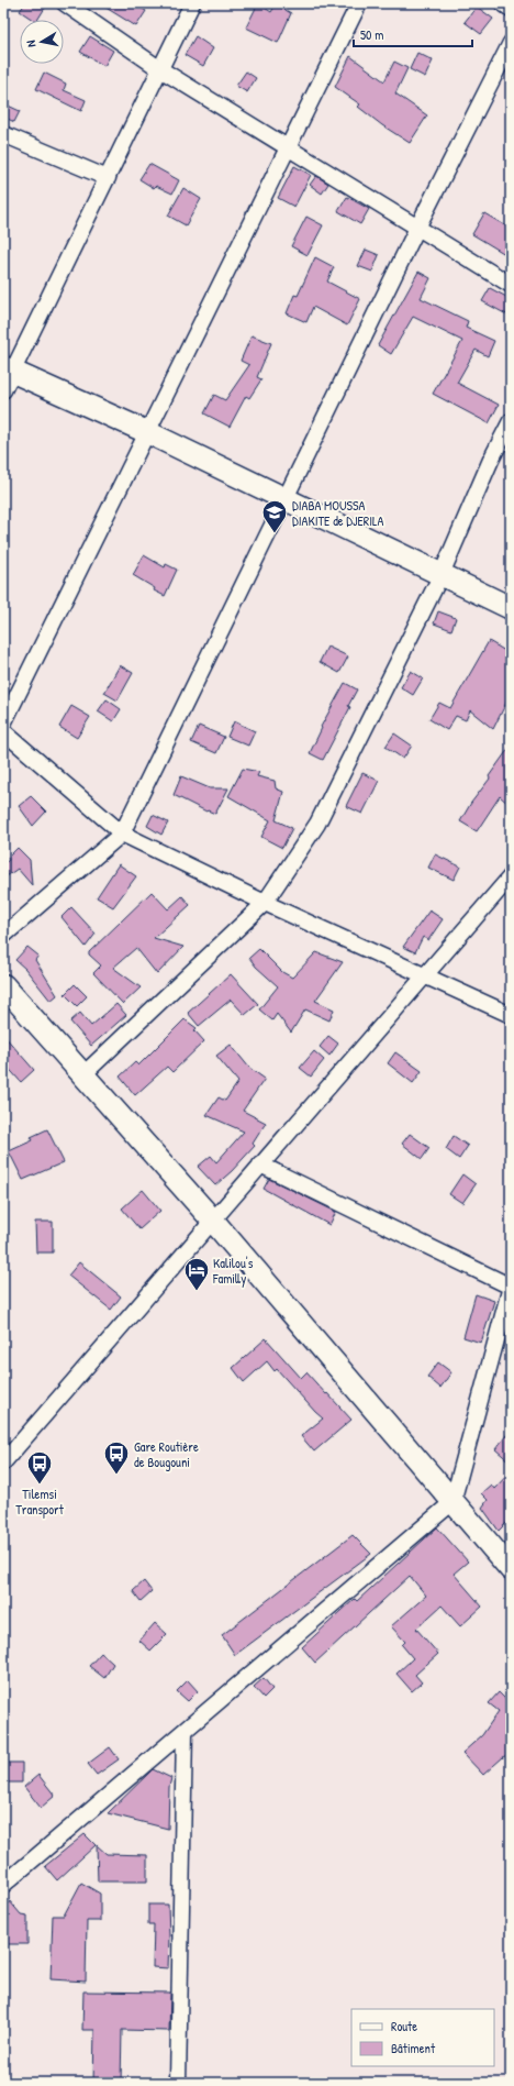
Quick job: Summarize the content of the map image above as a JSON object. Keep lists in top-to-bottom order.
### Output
{
  "places": {
    "school or university": ["DIABA MOUSSA DIAKITE de DJERILA"],
    "hotel": ["Kalilou's Familly"],
    "bus stop": ["Gare Routière de Bougouni", "Tilemsi Transport"]
  },
  "legend": ["Route", "Bâtiment"],
  "scale_bar": "50 m",
  "north": "left"
}
